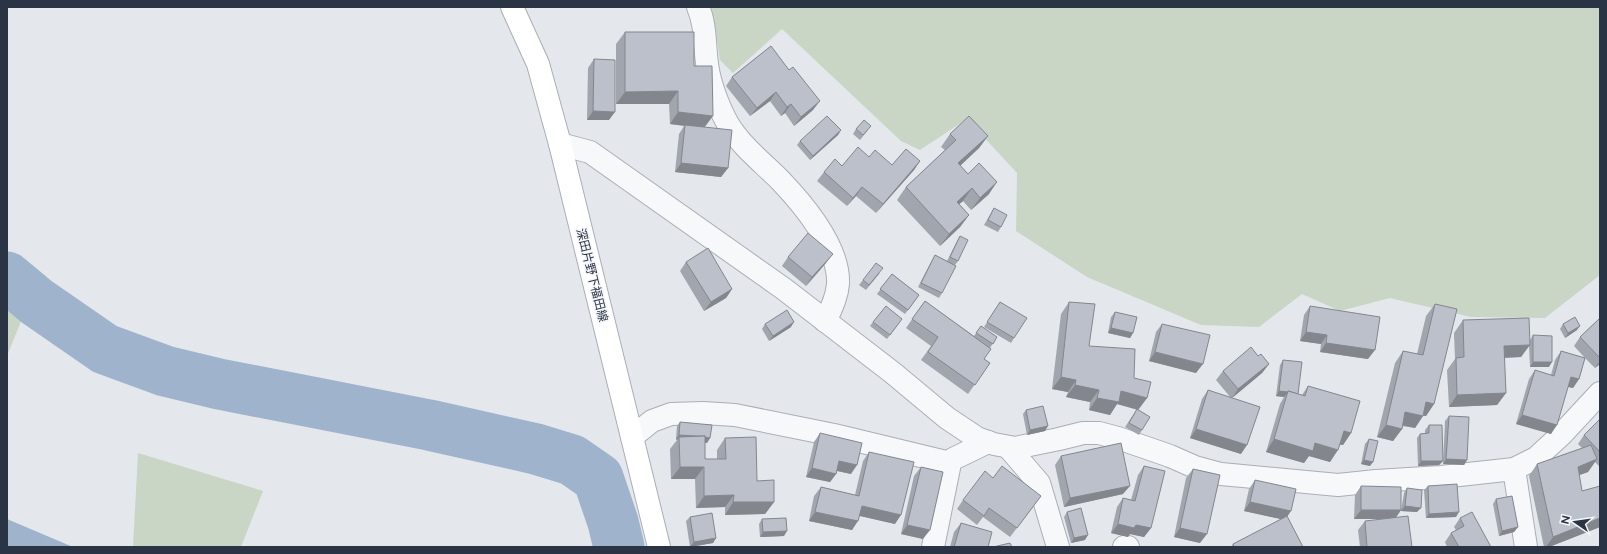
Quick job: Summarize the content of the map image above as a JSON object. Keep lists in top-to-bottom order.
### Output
{
  "streets": {
    "main road": ["深田片野下福田線"]
  },
  "north": "left"
}
